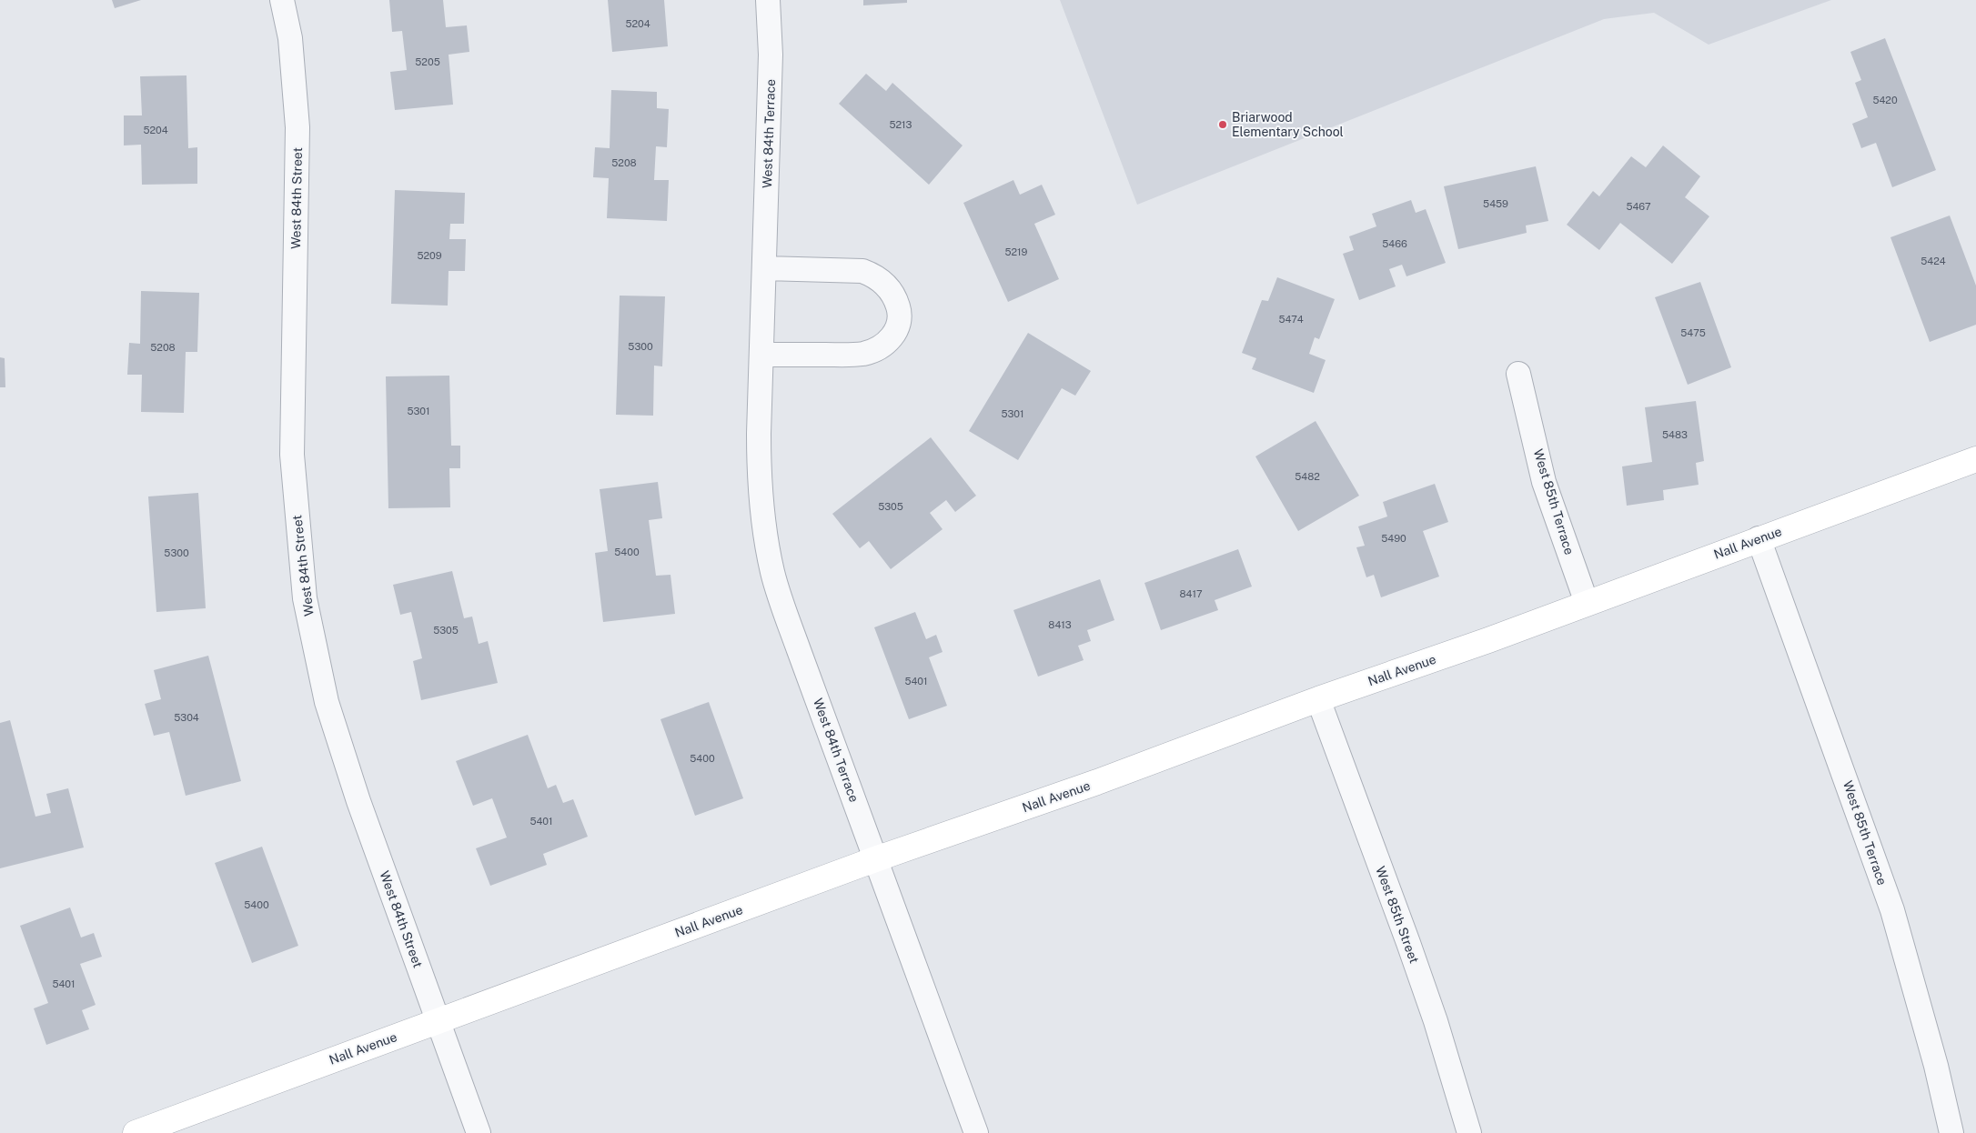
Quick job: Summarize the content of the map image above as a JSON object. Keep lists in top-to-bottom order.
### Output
{
  "streets": {
    "main road": ["Nall Avenue"],
    "street": [
      "West 84th Terrace",
      "West 84th Street",
      "West 85th Terrace",
      "West 85th Street"
    ]
  },
  "crossings": [
    ["West 84th Terrace", "Nall Avenue"],
    ["West 84th Street", "Nall Avenue"],
    ["West 85th Terrace", "Nall Avenue"],
    ["Nall Avenue", "West 85th Street"]
  ],
  "places": ["Briarwood Elementary School"],
  "house_numbers": [
    "5204",
    "5205",
    "5420",
    "5213",
    "5204",
    "5208",
    "5459",
    "5467",
    "5466",
    "5219",
    "5209",
    "5424",
    "5474",
    "5475",
    "5300",
    "5208",
    "5301",
    "5301",
    "5483",
    "5482",
    "5305",
    "5490",
    "5400",
    "5300",
    "8417",
    "8413",
    "5305",
    "5401",
    "5304",
    "5400",
    "5401",
    "5400",
    "5401"
  ]
}
